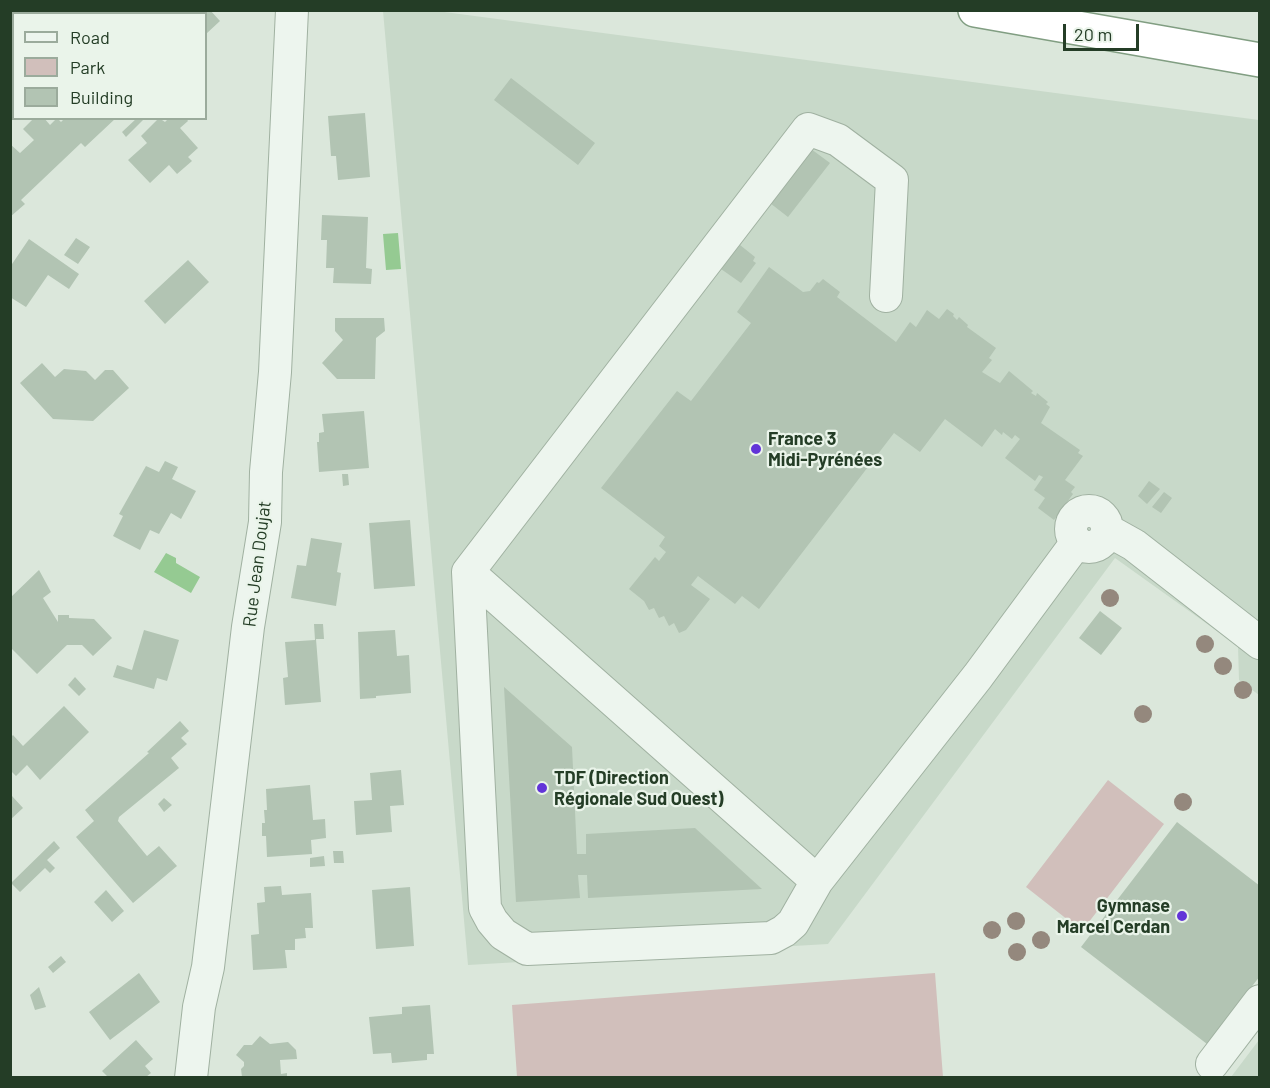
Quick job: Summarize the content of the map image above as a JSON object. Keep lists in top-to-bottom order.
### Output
{
  "streets": {
    "street": ["Rue Jean Doujat"]
  },
  "places": ["France 3 Midi-Pyrénées", "TDF (Direction Régionale Sud Ouest)", "Gymnase Marcel Cerdan"],
  "legend": ["Road", "Park", "Building"],
  "scale_bar": "20 m"
}
